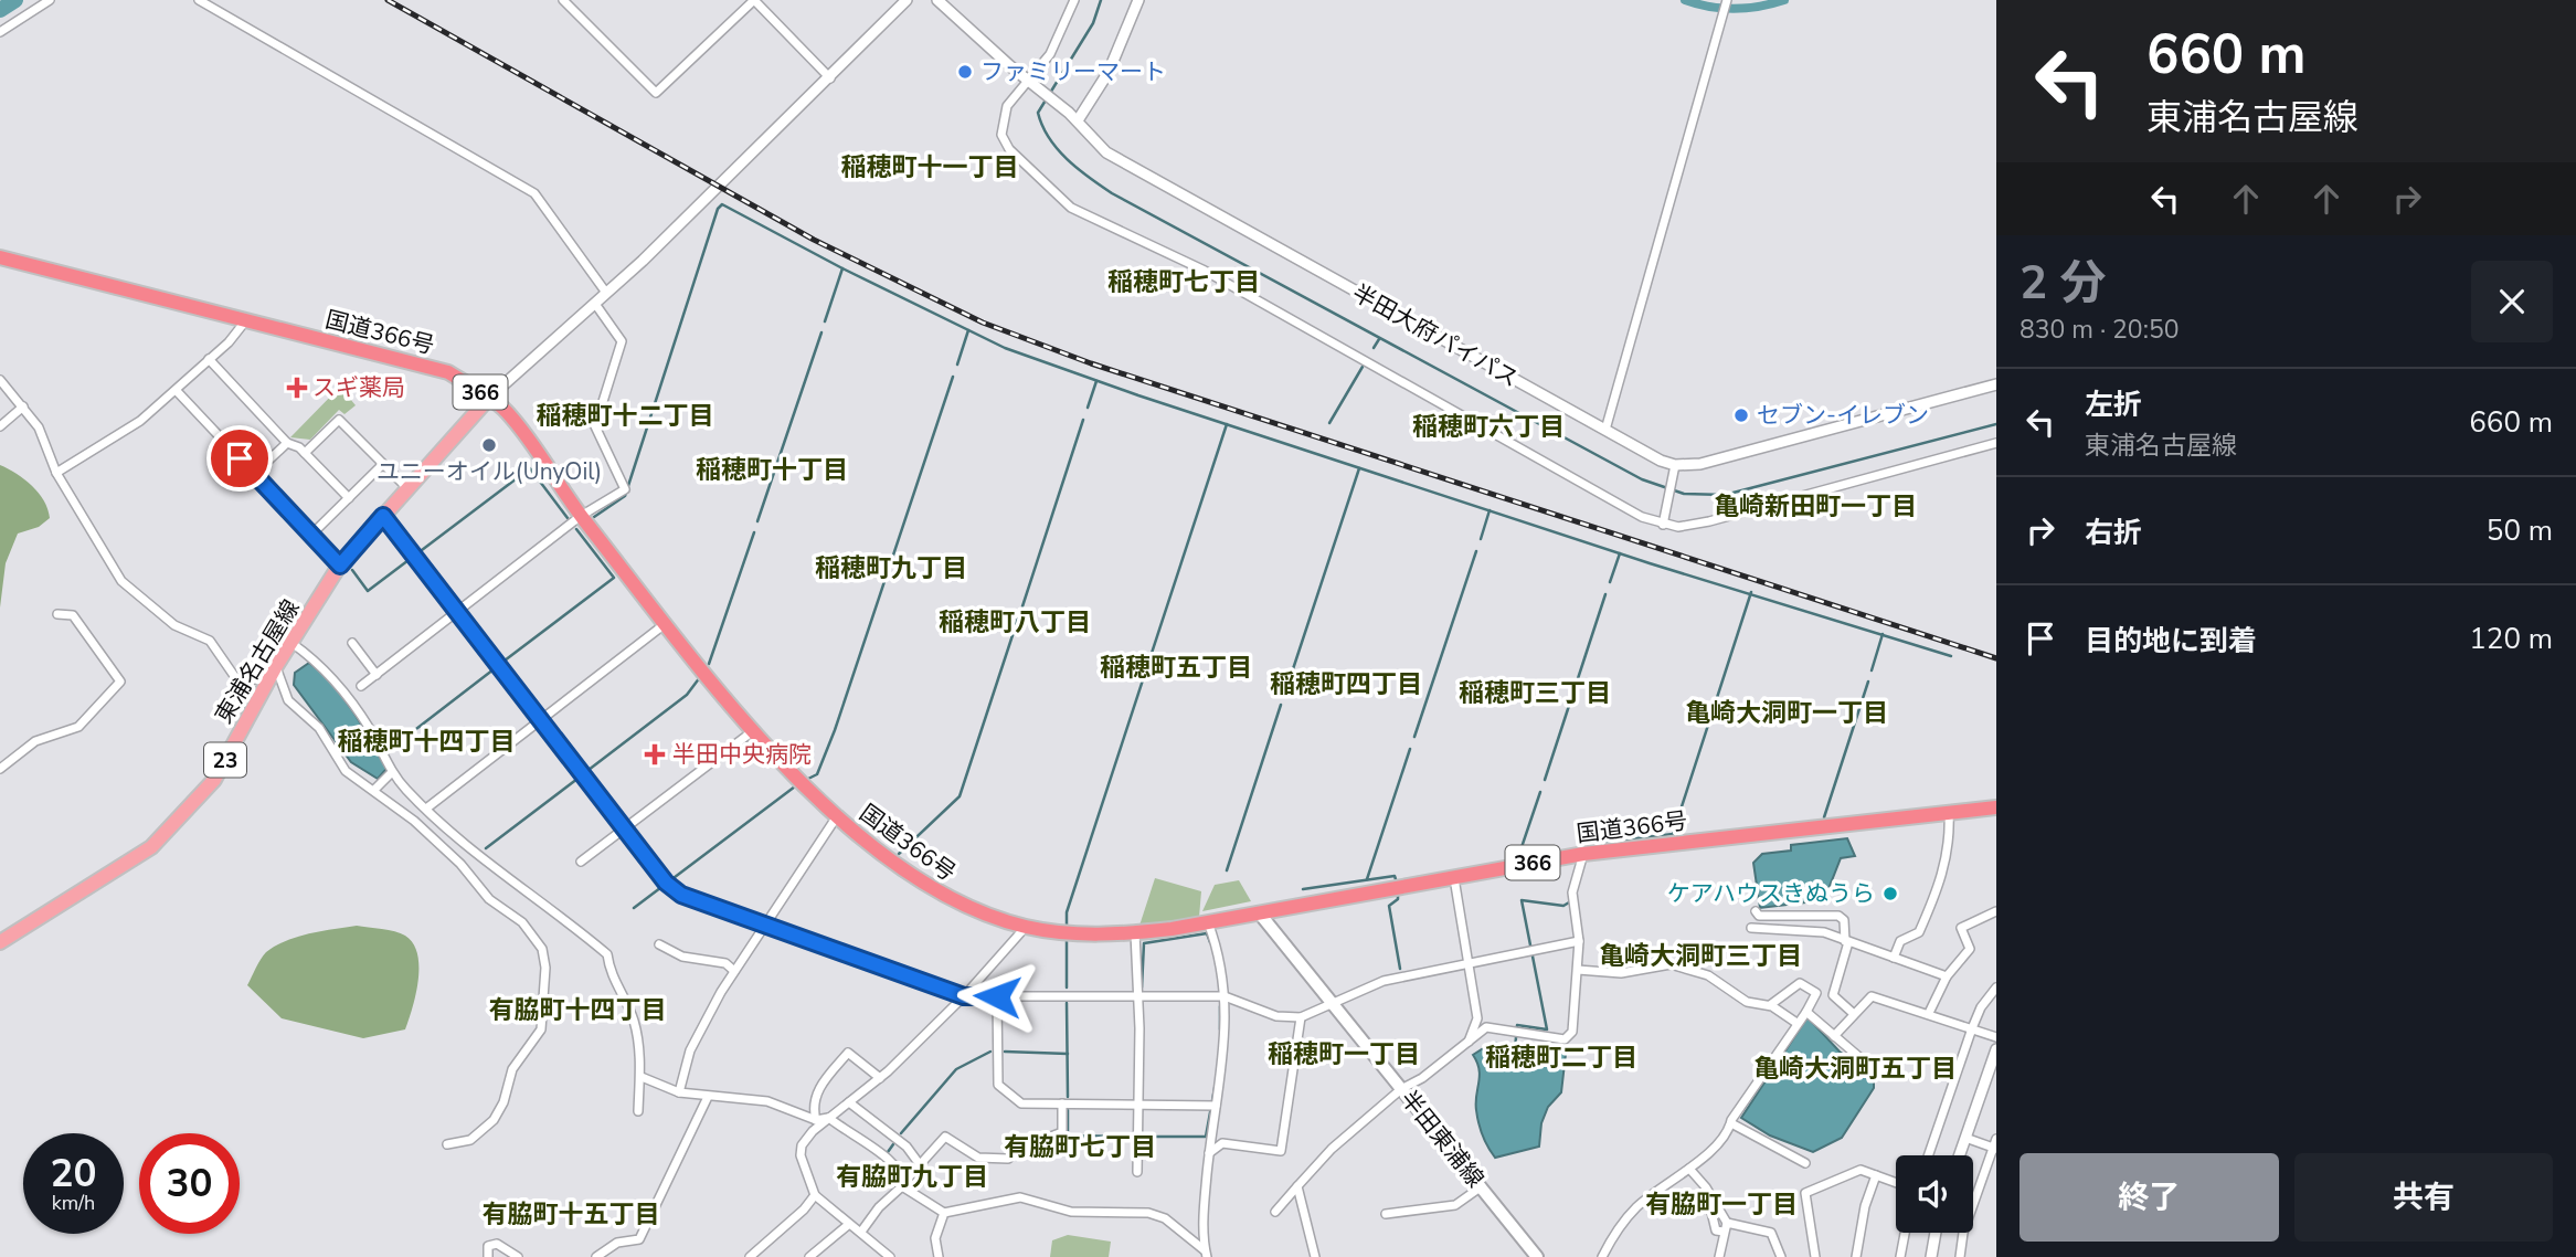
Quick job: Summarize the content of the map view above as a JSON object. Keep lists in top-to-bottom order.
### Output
{
  "streets": {
    "highway": ["国道366号", "366"],
    "main road": ["東浦名古屋線", "23", "半田東浦線"],
    "street": ["半田大府パイパス"]
  },
  "crossings": [
    ["国道366号", "東浦名古屋線"],
    ["国道366号", "半田東浦線"]
  ],
  "districts": [
    "稲穂町十一丁目",
    "稲穂町七丁目",
    "稲穂町十二丁目",
    "稲穂町六丁目",
    "稲穂町十丁目",
    "亀崎新田町一丁目",
    "稲穂町九丁目",
    "稲穂町八丁目",
    "稲穂町五丁目",
    "稲穂町四丁目",
    "稲穂町三丁目",
    "亀崎大洞町一丁目",
    "稲穂町十四丁目",
    "亀崎大洞町三丁目",
    "有脇町十四丁目",
    "稲穂町一丁目",
    "稲穂町二丁目",
    "亀崎大洞町五丁目",
    "有脇町七丁目",
    "有脇町九丁目",
    "有脇町一丁目",
    "有脇町十五丁目"
  ],
  "places": {
    "other": [
      "ファミリーマート",
      "セブン-イレブン",
      "ユニーオイル(UnyOil)",
      "ケアハウスきぬうら"
    ],
    "health": ["スギ薬局", "半田中央病院"]
  },
  "page": {
    "turn": ["660 m", "東浦名古屋線"],
    "heading": ["2 分", "830 m · 20:50"],
    "list": [
      {
        "name": "左折",
        "note": "東浦名古屋線",
        "value": "660 m"
      },
      {
        "name": "右折",
        "value": "50 m"
      },
      {
        "name": "目的地に到着",
        "value": "120 m"
      }
    ],
    "speed": "20 km/h",
    "limit": "30",
    "buttons": ["終了", "共有"]
  }
}
